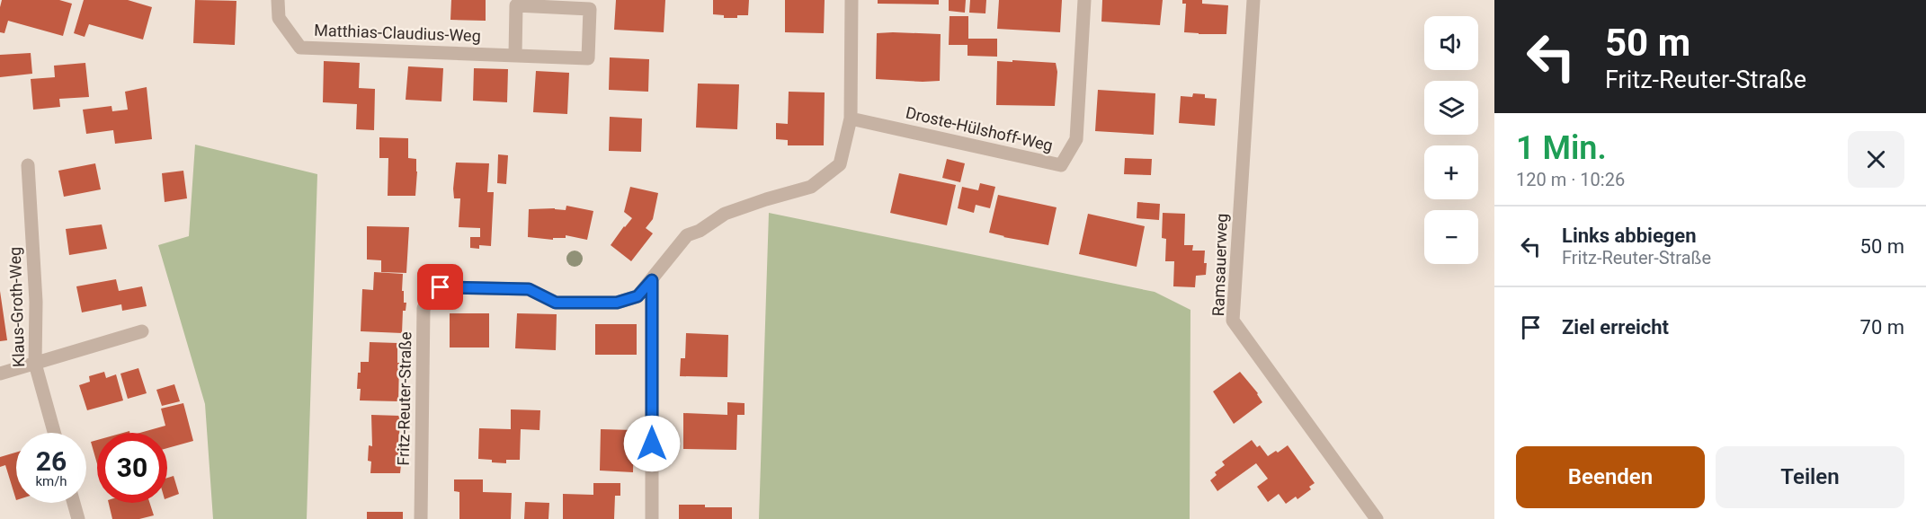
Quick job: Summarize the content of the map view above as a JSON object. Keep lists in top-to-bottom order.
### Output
{
  "streets": {
    "street": [
      "Matthias-Claudius-Weg",
      "Droste-Hülshoff-Weg",
      "Ramsauerweg",
      "Klaus-Groth-Weg",
      "Fritz-Reuter-Straße"
    ]
  },
  "crossings": [
    ["Droste-Hülshoff-Weg", "Fritz-Reuter-Straße"]
  ],
  "page": {
    "turn": ["50 m", "Fritz-Reuter-Straße"],
    "map_buttons": ["+", "−"],
    "heading": ["1 Min.", "120 m · 10:26"],
    "list": [
      {
        "name": "Links abbiegen",
        "note": "Fritz-Reuter-Straße",
        "value": "50 m"
      },
      {
        "name": "Ziel erreicht",
        "value": "70 m"
      }
    ],
    "speed": "26 km/h",
    "limit": "30",
    "buttons": ["Beenden", "Teilen"]
  }
}
